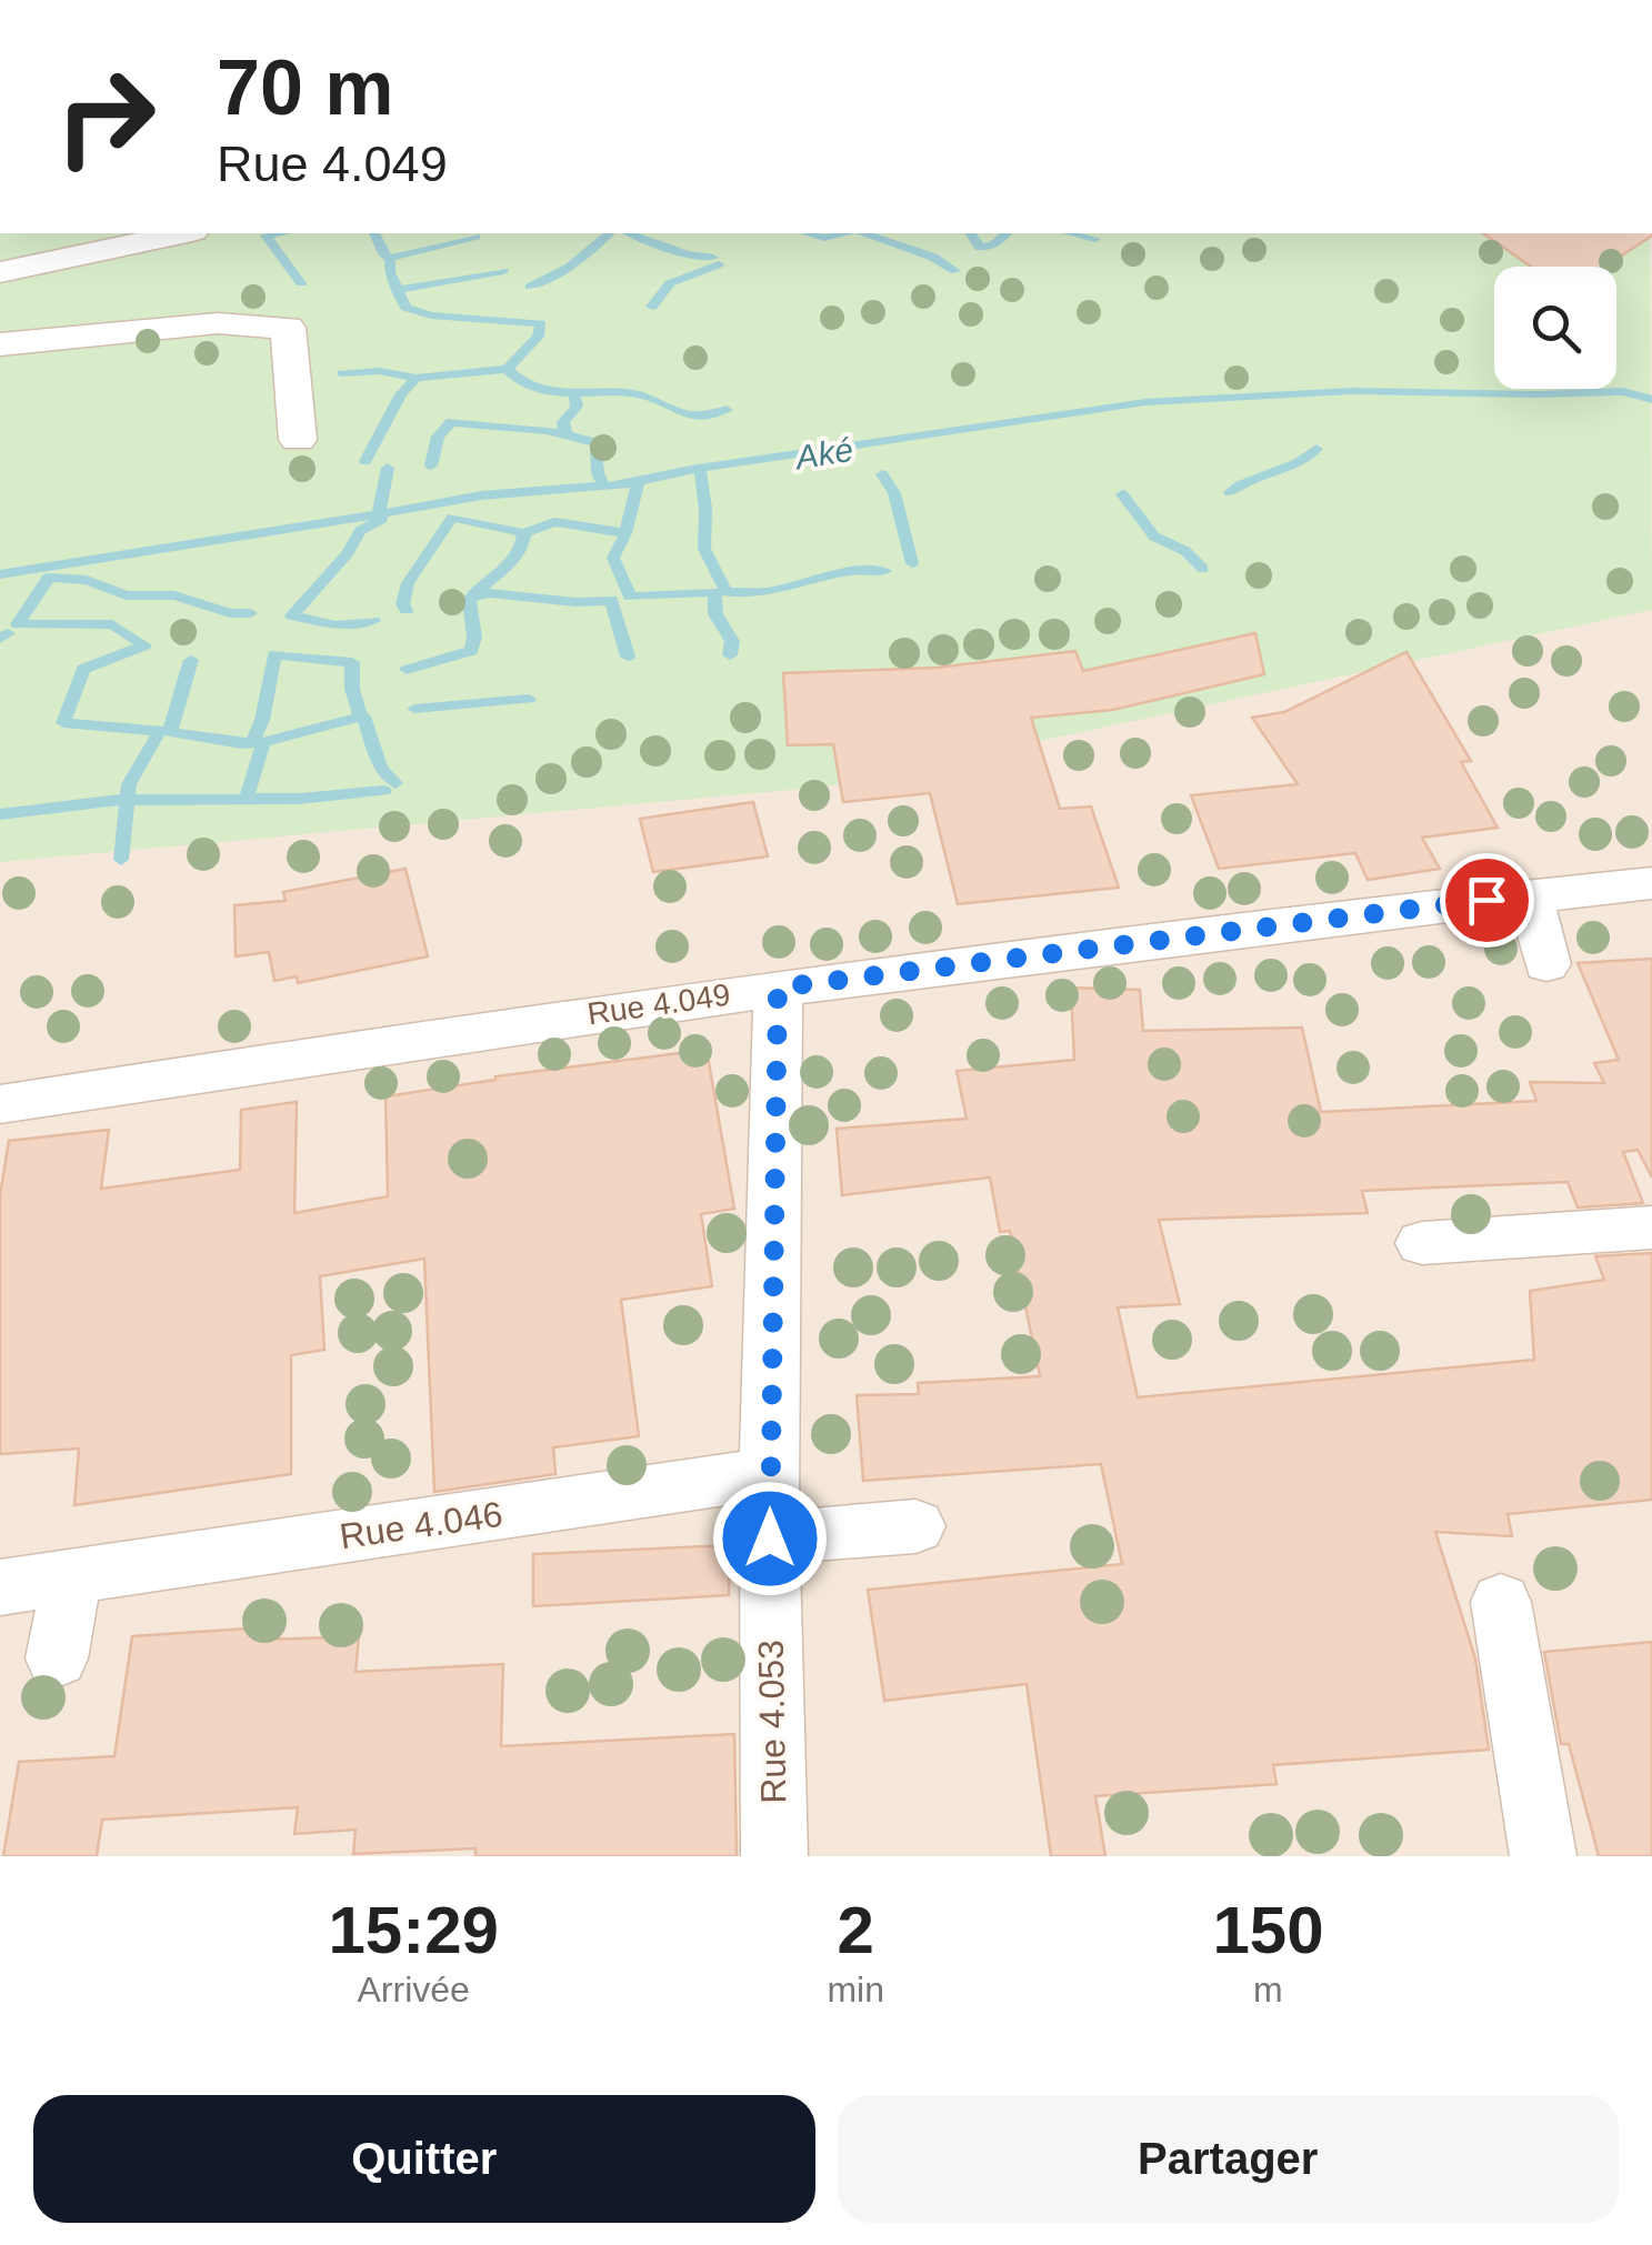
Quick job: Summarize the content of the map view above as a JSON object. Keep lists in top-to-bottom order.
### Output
{
  "streets": {
    "street": ["Rue 4.049", "Rue 4.046", "Rue 4.053"]
  },
  "crossings": [
    ["Rue 4.049", "Rue 4.053"],
    ["Rue 4.046", "Rue 4.053"]
  ],
  "water": ["Aké"],
  "page": {
    "turn": ["70 m", "Rue 4.049"],
    "eta": [
      "15:29",
      "Arrivée",
      "2",
      "min",
      "150",
      "m"
    ],
    "buttons": ["Quitter", "Partager"]
  }
}
